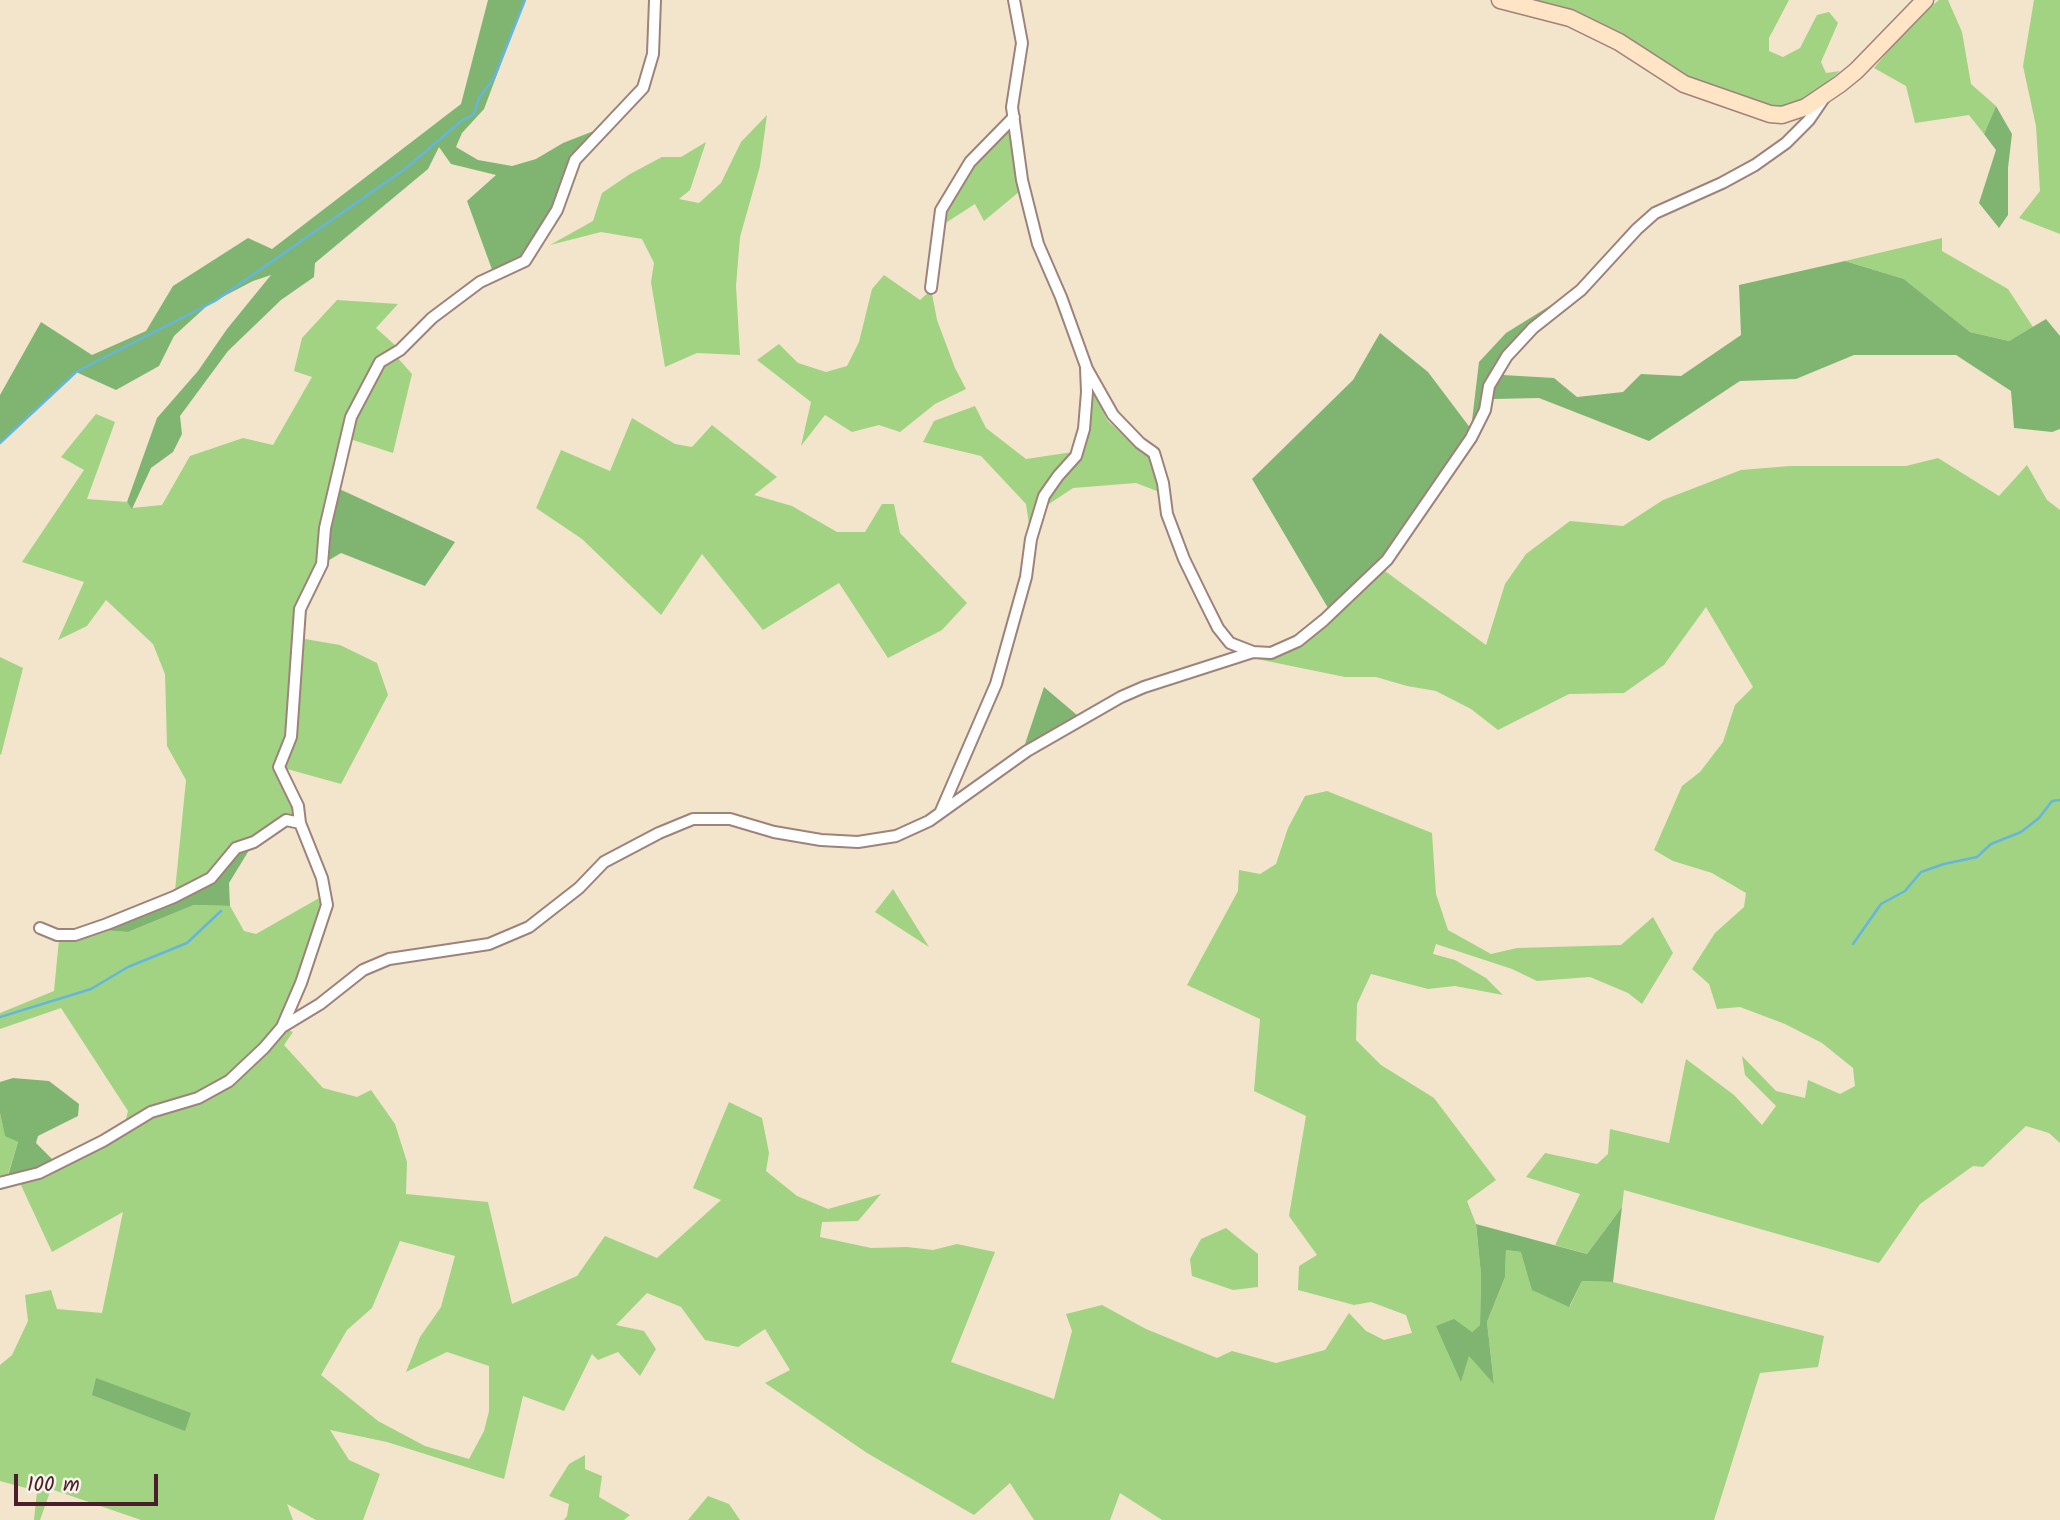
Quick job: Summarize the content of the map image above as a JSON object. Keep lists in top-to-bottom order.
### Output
{
  "scale_bar": "100 m"
}
